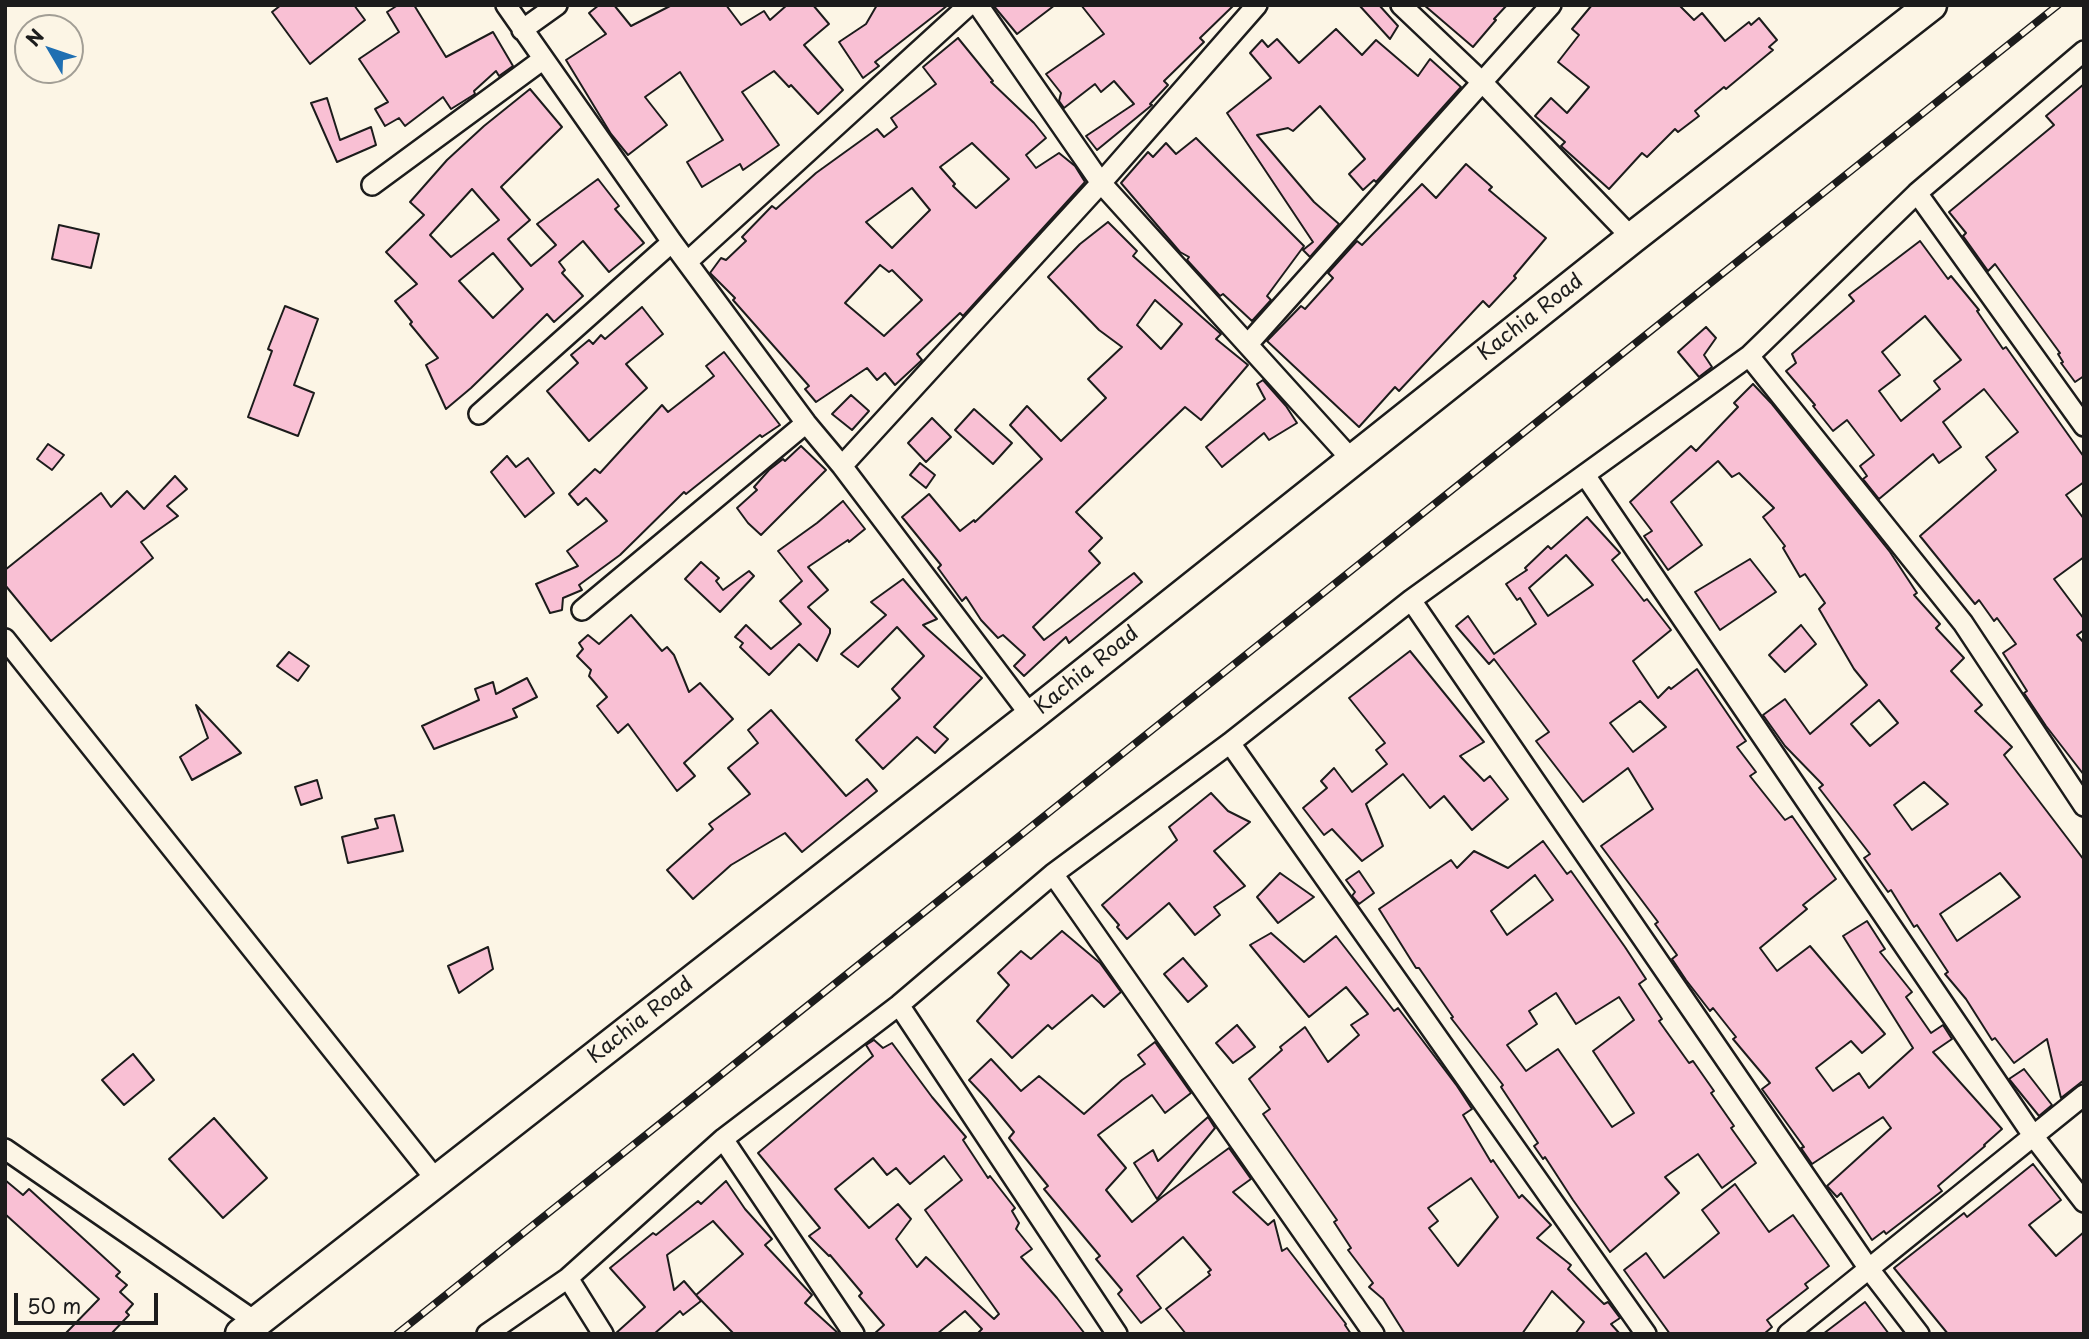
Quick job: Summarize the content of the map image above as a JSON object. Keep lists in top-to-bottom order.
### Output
{
  "streets": {
    "main road": ["Kachia Road"]
  },
  "scale_bar": "50 m",
  "north": "top left"
}
